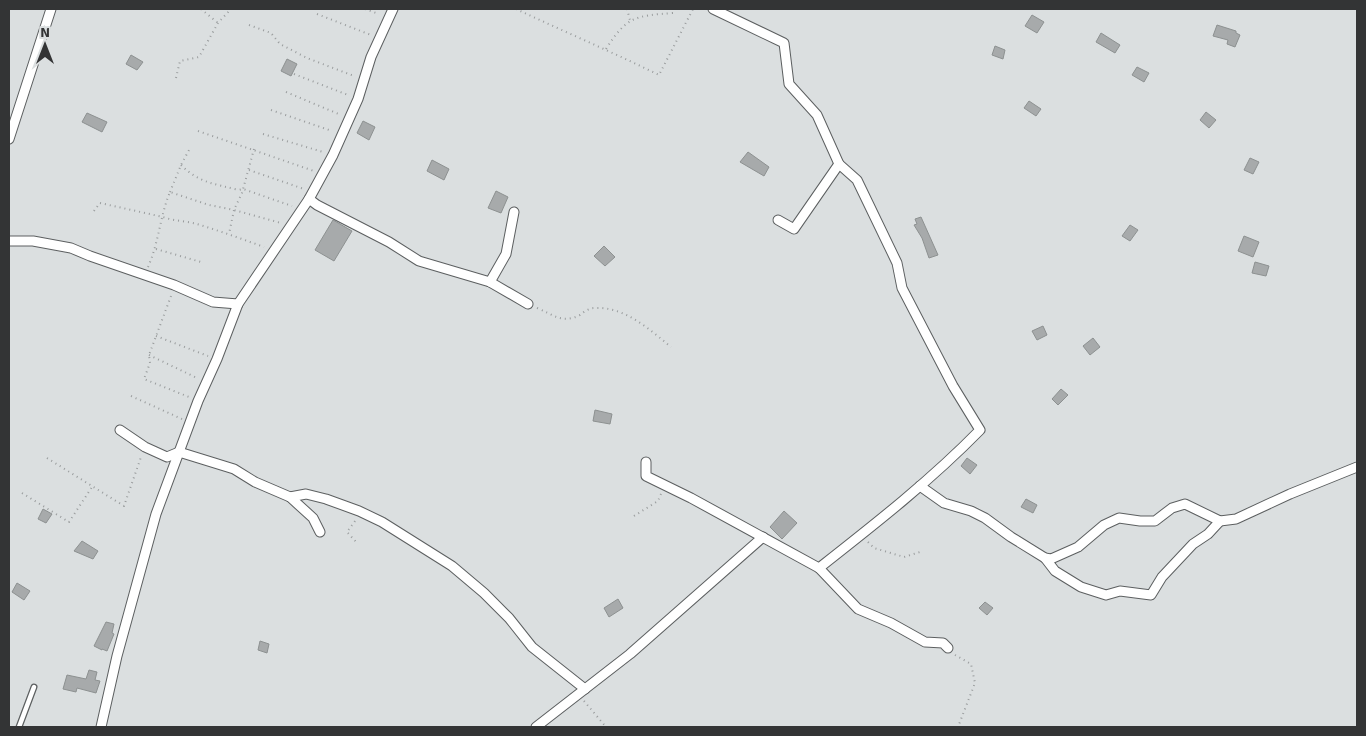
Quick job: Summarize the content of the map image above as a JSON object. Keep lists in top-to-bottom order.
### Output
{
  "north": "top"
}
